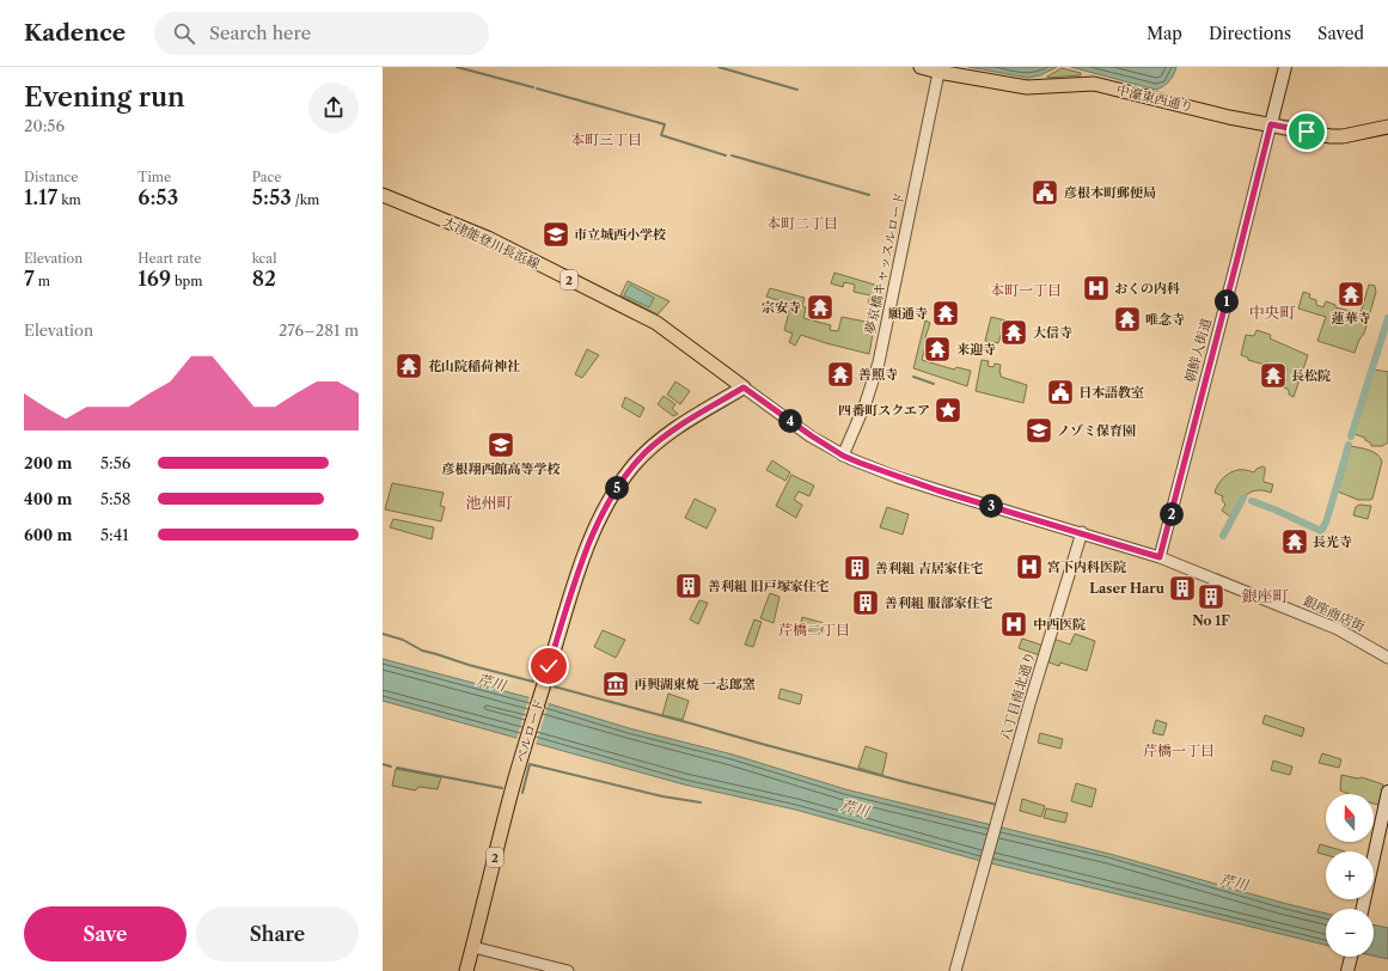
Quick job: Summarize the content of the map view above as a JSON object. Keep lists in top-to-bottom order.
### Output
{
  "streets": {
    "main road": [
      "中濠東西通り",
      "大津能登川長浜線",
      "2",
      "ベルロード"
    ],
    "street": [
      "夢京橋キャッスルロード",
      "朝鮮人街道",
      "銀座商店街",
      "八丁目南北通り"
    ]
  },
  "crossings": [
    ["中濠東西通り", "夢京橋キャッスルロード"],
    ["中濠東西通り", "朝鮮人街道"],
    ["大津能登川長浜線", "銀座商店街"],
    ["大津能登川長浜線", "ベルロード"],
    ["夢京橋キャッスルロード", "銀座商店街"],
    ["朝鮮人街道", "銀座商店街"],
    ["銀座商店街", "八丁目南北通り"],
    ["銀座商店街", "ベルロード"]
  ],
  "districts": [
    "本町三丁目",
    "本町二丁目",
    "本町一丁目",
    "中央町",
    "池州町",
    "銀座町",
    "芹橋二丁目",
    "芹橋一丁目"
  ],
  "water": ["芹川"],
  "places": {
    "public building": ["彦根本町郵便局", "日本語教室"],
    "school or university": ["市立城西小学校", "ノゾミ保育園", "彦根翔西館高等学校"],
    "hospital": ["おくの内科", "宮下内科医院", "中西医院"],
    "temple": [
      "蓮華寺",
      "宗安寺",
      "願通寺",
      "唯念寺",
      "大信寺",
      "来迎寺",
      "花山院稲荷神社",
      "善照寺",
      "長松院",
      "長光寺"
    ],
    "place": ["四番町スクエア"],
    "building": [
      "善利組 吉居家住宅",
      "善利組 旧戸塚家住宅",
      "Laser Haru",
      "No 1F",
      "善利組 服部家住宅"
    ],
    "museum": ["再興湖東焼 一志郎窯"]
  },
  "north": "top",
  "page": {
    "header": "Kadence",
    "search": "Search here",
    "nav": ["Map", "Directions", "Saved"],
    "heading": ["Evening run", "20:56"],
    "stats": [
      ["Distance", "1.17 km"],
      ["Time", "6:53"],
      ["Pace", "5:53 /km"],
      ["Elevation", "7 m"],
      ["Heart rate", "169 bpm"],
      ["kcal", "82"]
    ],
    "pins": [
      "1",
      "4",
      "5",
      "3",
      "2"
    ],
    "chart": ["Elevation", "276–281 m"],
    "list": [
      {
        "name": "200 m",
        "note": "5:56"
      },
      {
        "name": "400 m",
        "note": "5:58"
      },
      {
        "name": "600 m",
        "note": "5:41"
      }
    ],
    "map_buttons": ["+", "−"],
    "buttons": ["Save", "Share"]
  }
}
